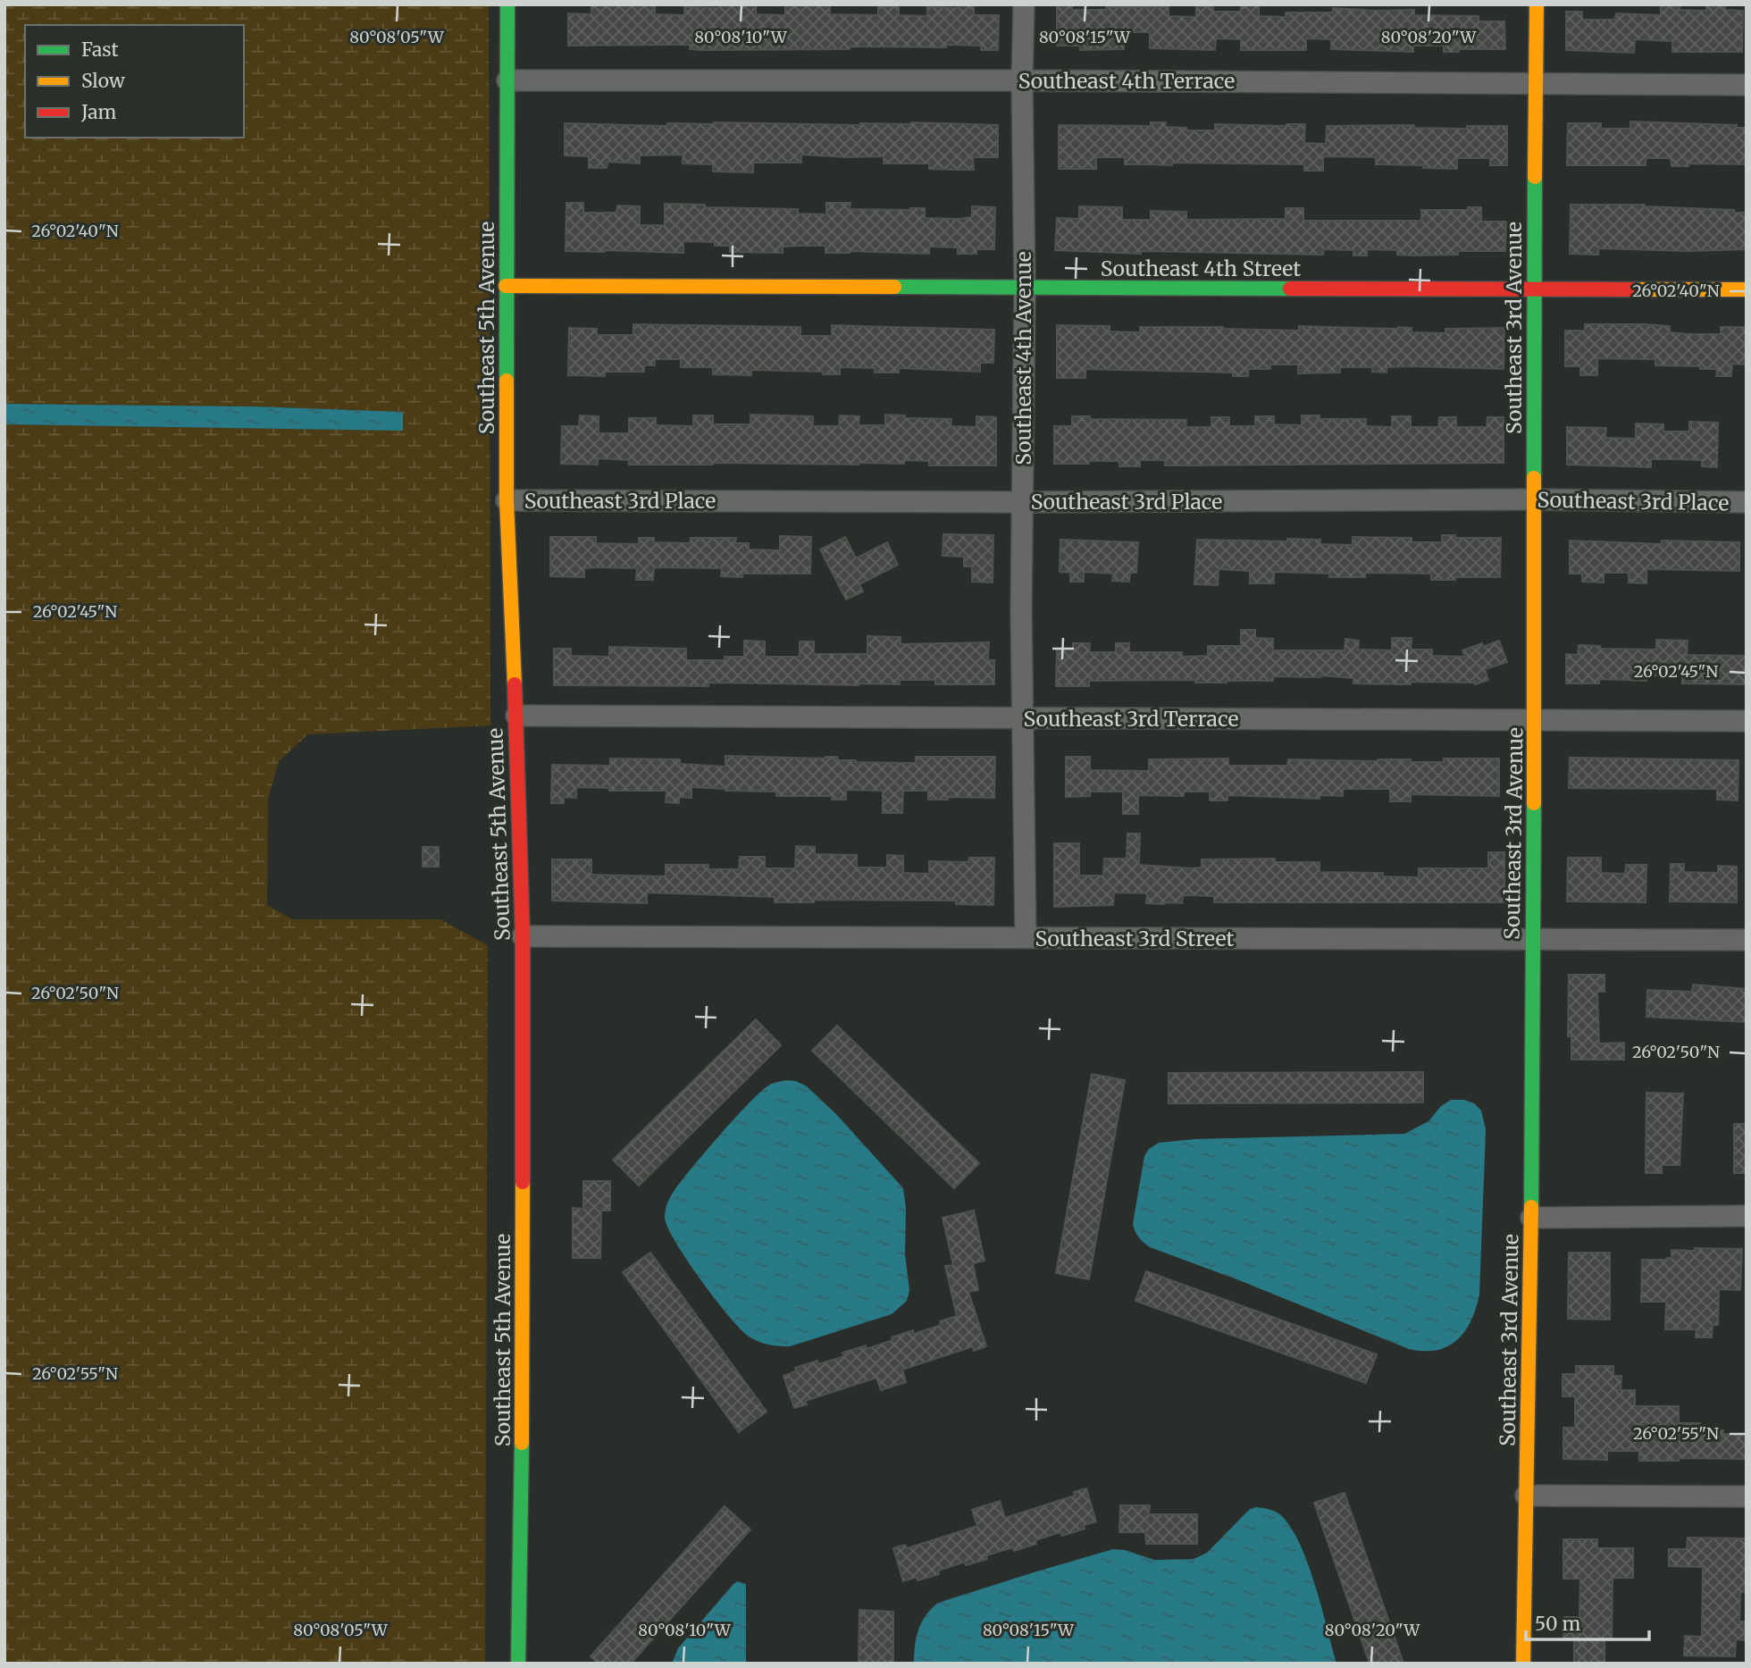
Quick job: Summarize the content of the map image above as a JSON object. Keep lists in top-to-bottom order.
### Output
{
  "streets": {
    "street": [
      "Southeast 4th Terrace",
      "Southeast 4th Street",
      "Southeast 5th Avenue",
      "Southeast 3rd Avenue",
      "Southeast 4th Avenue",
      "Southeast 3rd Place",
      "Southeast 3rd Terrace",
      "Southeast 3rd Street"
    ]
  },
  "crossings": [
    ["Southeast 4th Terrace", "Southeast 5th Avenue"],
    ["Southeast 4th Terrace", "Southeast 3rd Avenue"],
    ["Southeast 4th Terrace", "Southeast 4th Avenue"],
    ["Southeast 4th Street", "Southeast 5th Avenue"],
    ["Southeast 4th Street", "Southeast 3rd Avenue"],
    ["Southeast 4th Street", "Southeast 4th Avenue"],
    ["Southeast 5th Avenue", "Southeast 3rd Place"],
    ["Southeast 5th Avenue", "Southeast 3rd Terrace"],
    ["Southeast 5th Avenue", "Southeast 3rd Street"],
    ["Southeast 3rd Avenue", "Southeast 3rd Place"],
    ["Southeast 3rd Avenue", "Southeast 3rd Terrace"],
    ["Southeast 3rd Avenue", "Southeast 3rd Street"],
    ["Southeast 4th Avenue", "Southeast 3rd Place"],
    ["Southeast 4th Avenue", "Southeast 3rd Terrace"],
    ["Southeast 4th Avenue", "Southeast 3rd Street"]
  ],
  "legend": ["Fast", "Slow", "Jam"],
  "scale_bar": "50 m",
  "coordinates": [
    "80°08'05\"W",
    "80°08'10\"W",
    "80°08'15\"W",
    "80°08'20\"W",
    "26°02'40\"N",
    "26°02'45\"N",
    "26°02'50\"N",
    "26°02'55\"N"
  ]
}
